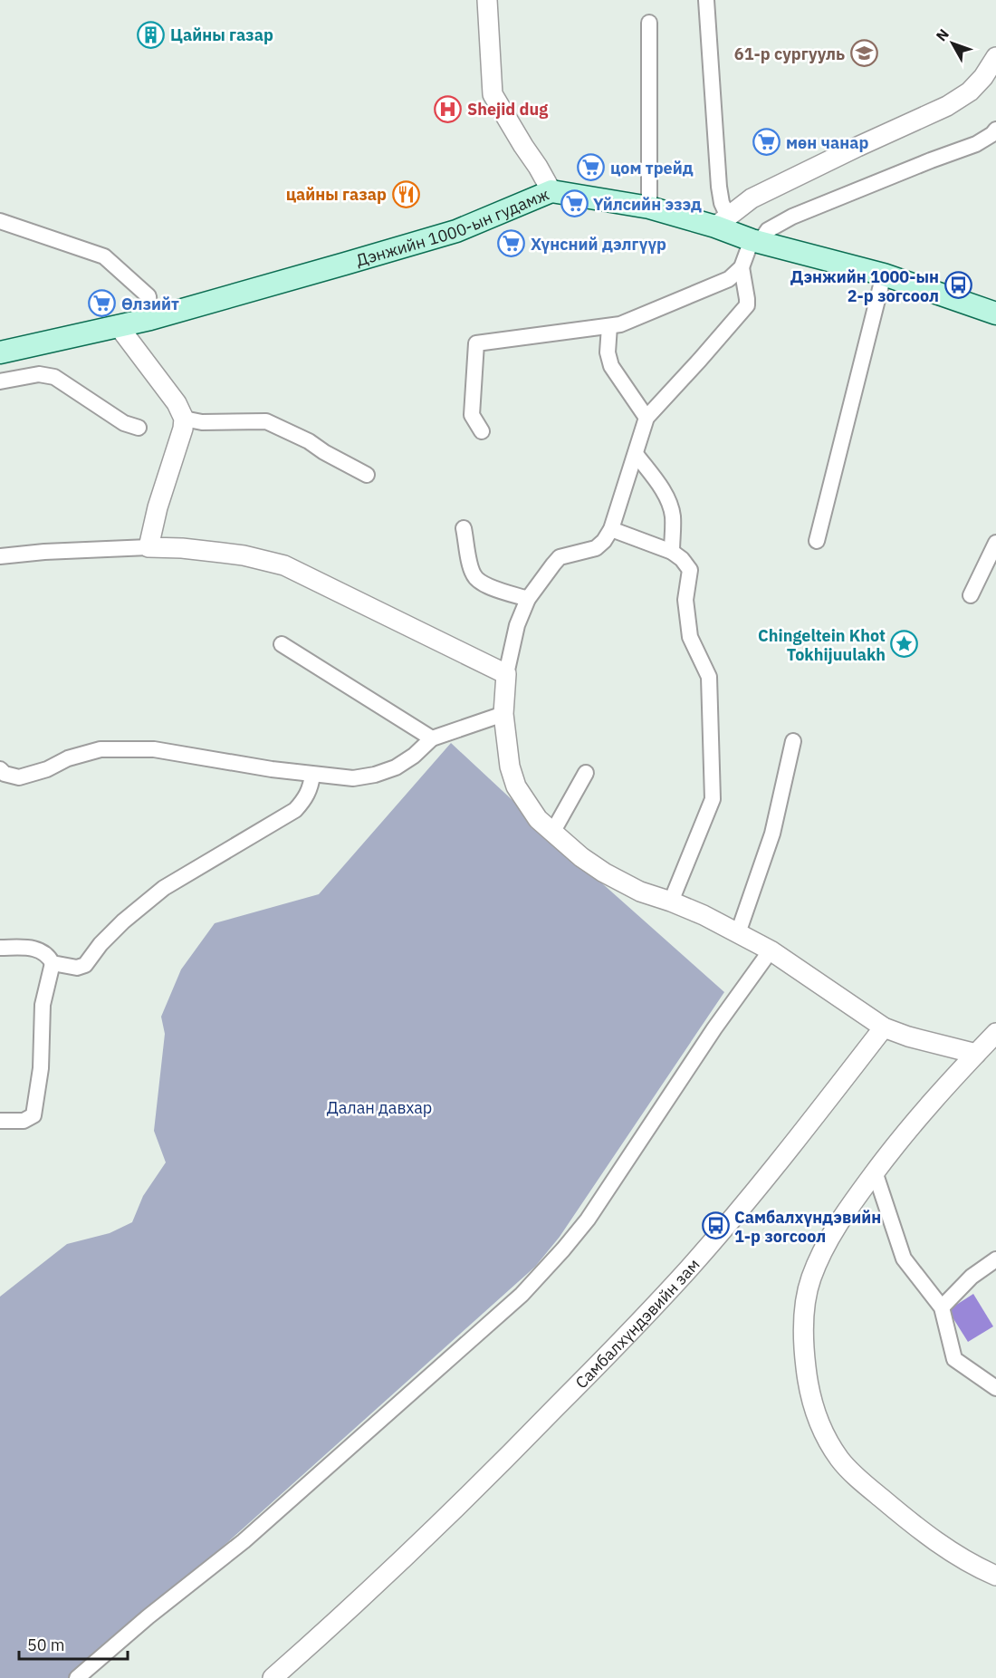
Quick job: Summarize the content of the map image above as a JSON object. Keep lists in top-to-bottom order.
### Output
{
  "streets": {
    "main road": ["Дэнжийн 1000-ын гудамж"],
    "street": ["Самбалхүндэвийн зам"]
  },
  "parks": ["Далан давхар"],
  "places": {
    "building": ["Цайны газар"],
    "school or university": ["61-р сургууль"],
    "hospital": ["Shejid dug"],
    "supermarket": [
      "мөн чанар",
      "цом трейд",
      "Үйлсийн эзэд",
      "Хүнсний дэлгүүр",
      "Өлзийт"
    ],
    "restaurant": ["цайны газар"],
    "bus stop": ["Дэнжийн 1000-ын 2-р зогсоол", "Самбалхүндэвийн 1-р зогсоол"],
    "place": ["Chingeltein Khot Tokhijuulakh"]
  },
  "scale_bar": "50 m",
  "north": "top left"
}
